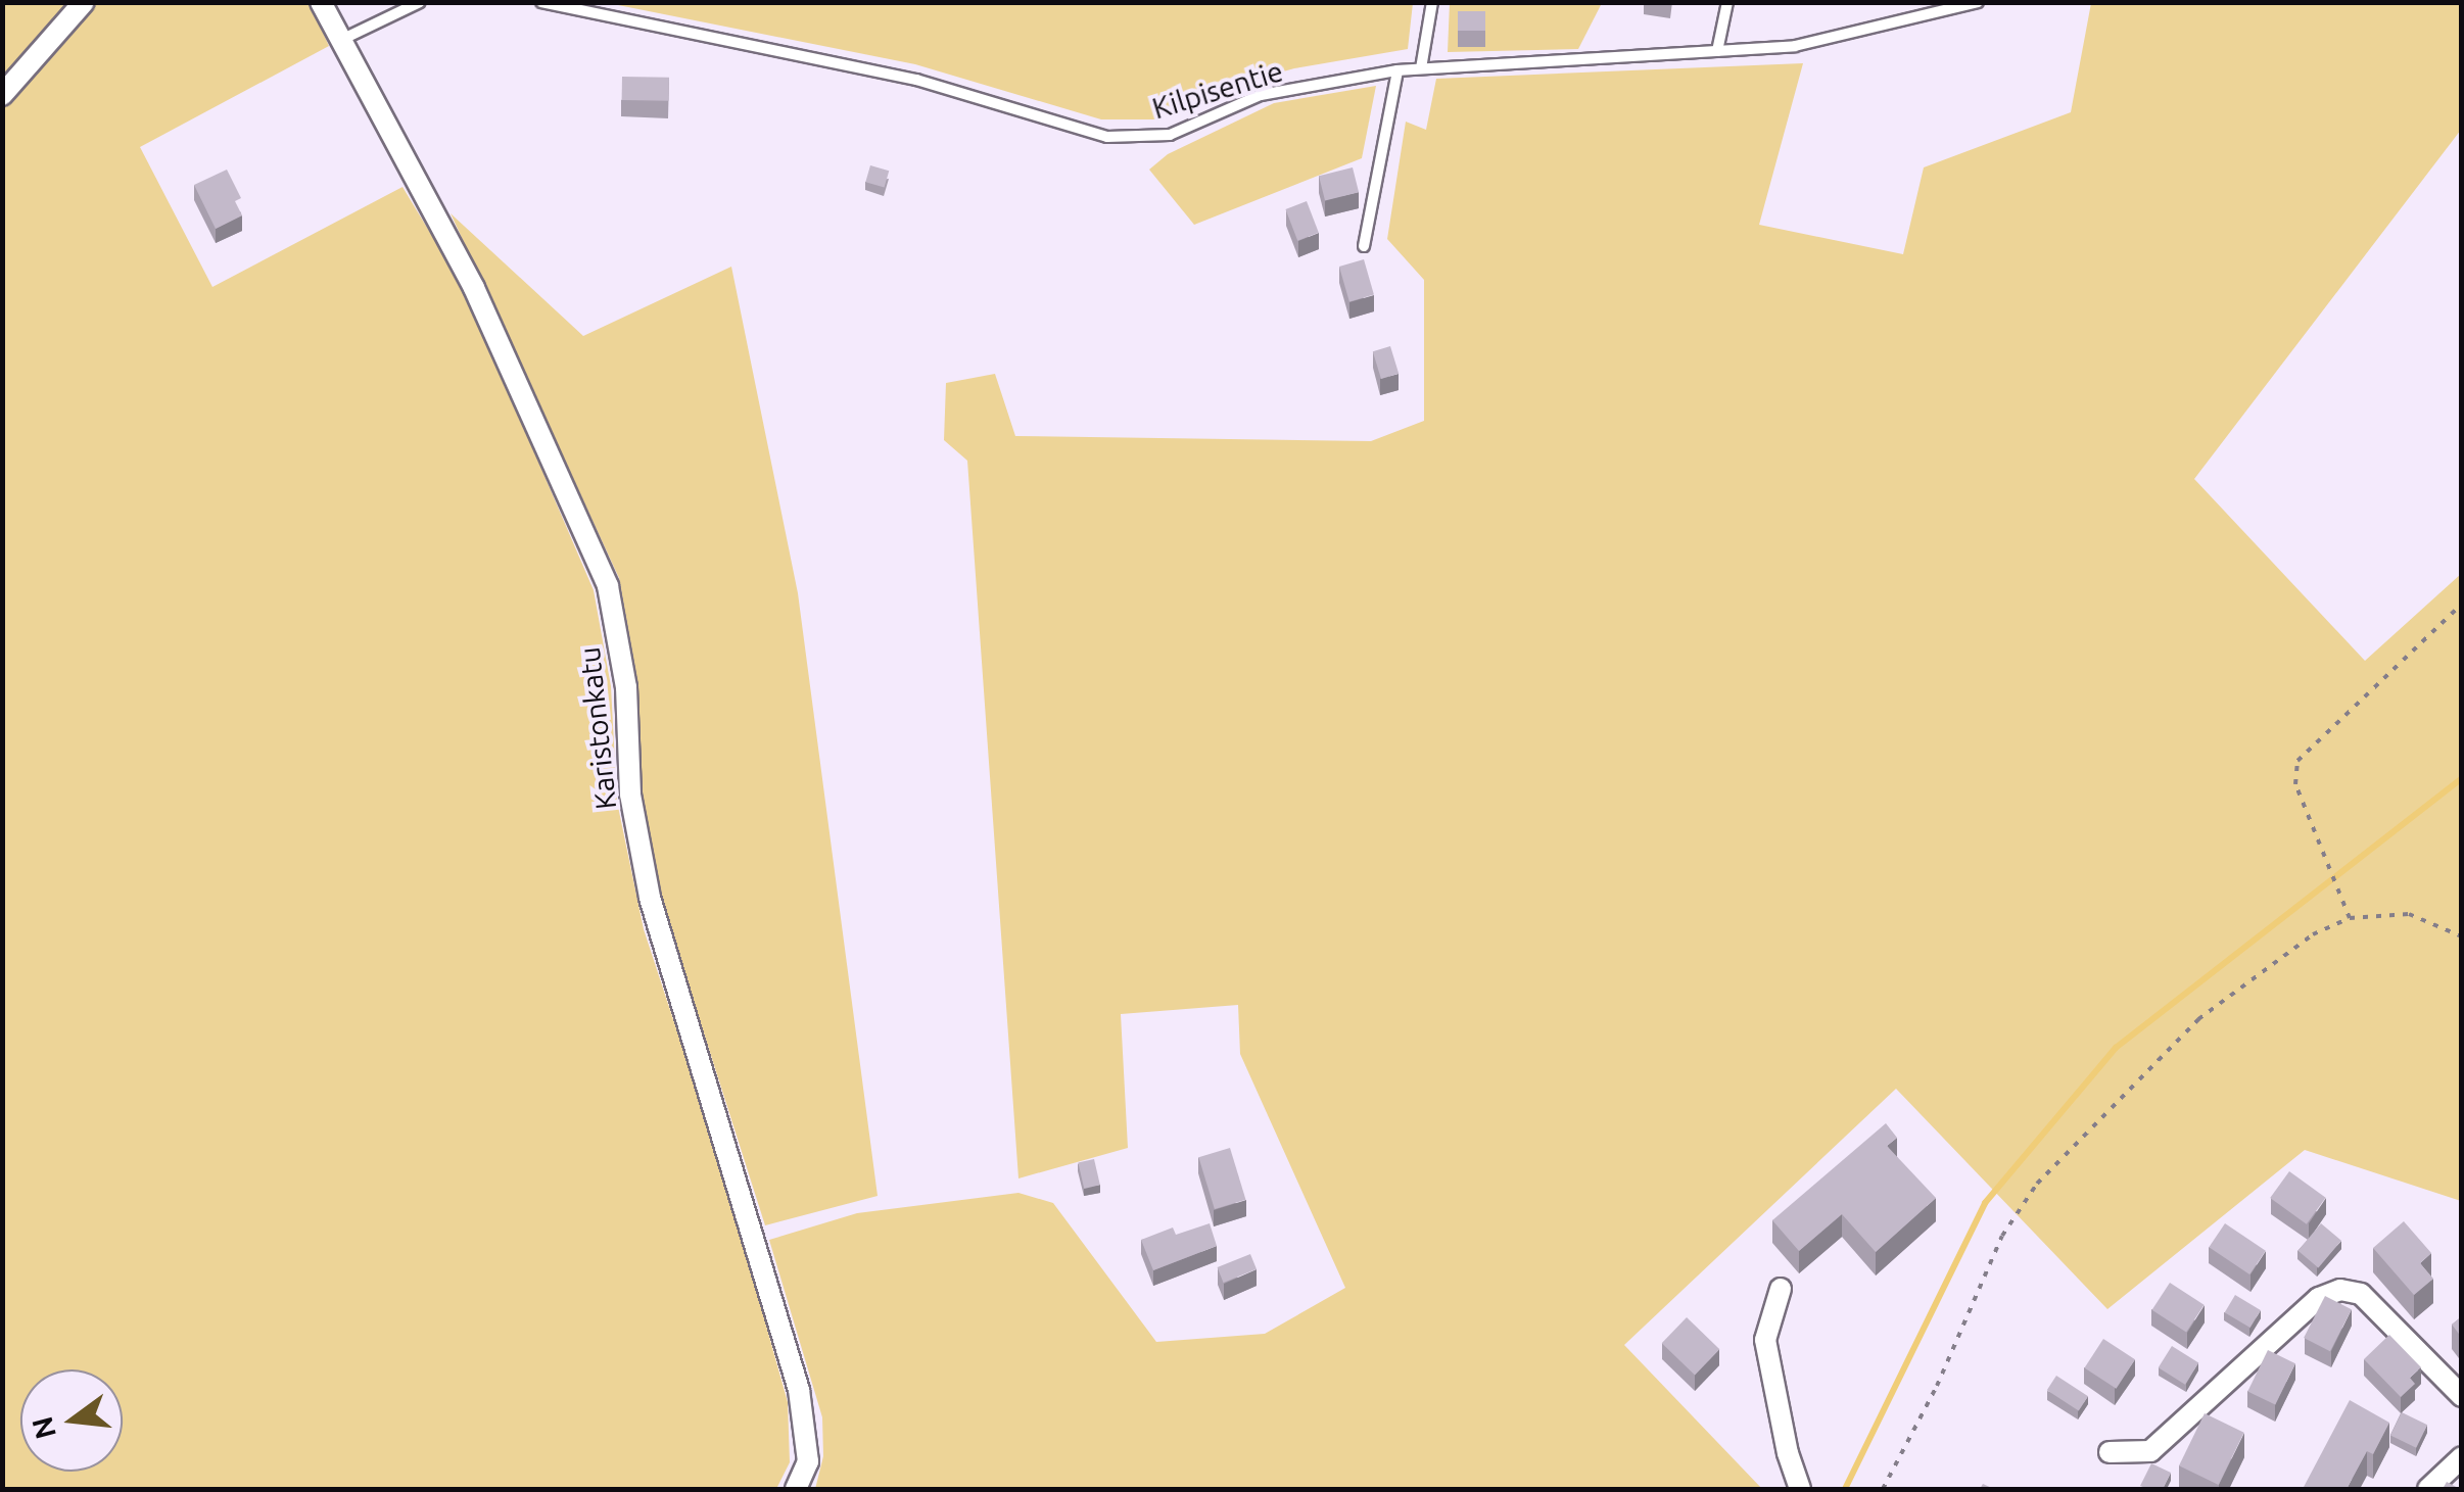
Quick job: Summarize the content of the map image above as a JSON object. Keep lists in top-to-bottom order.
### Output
{
  "streets": {
    "street": ["Karistonkatu"],
    "lane": ["Kilpisentie"]
  },
  "north": "left"
}
